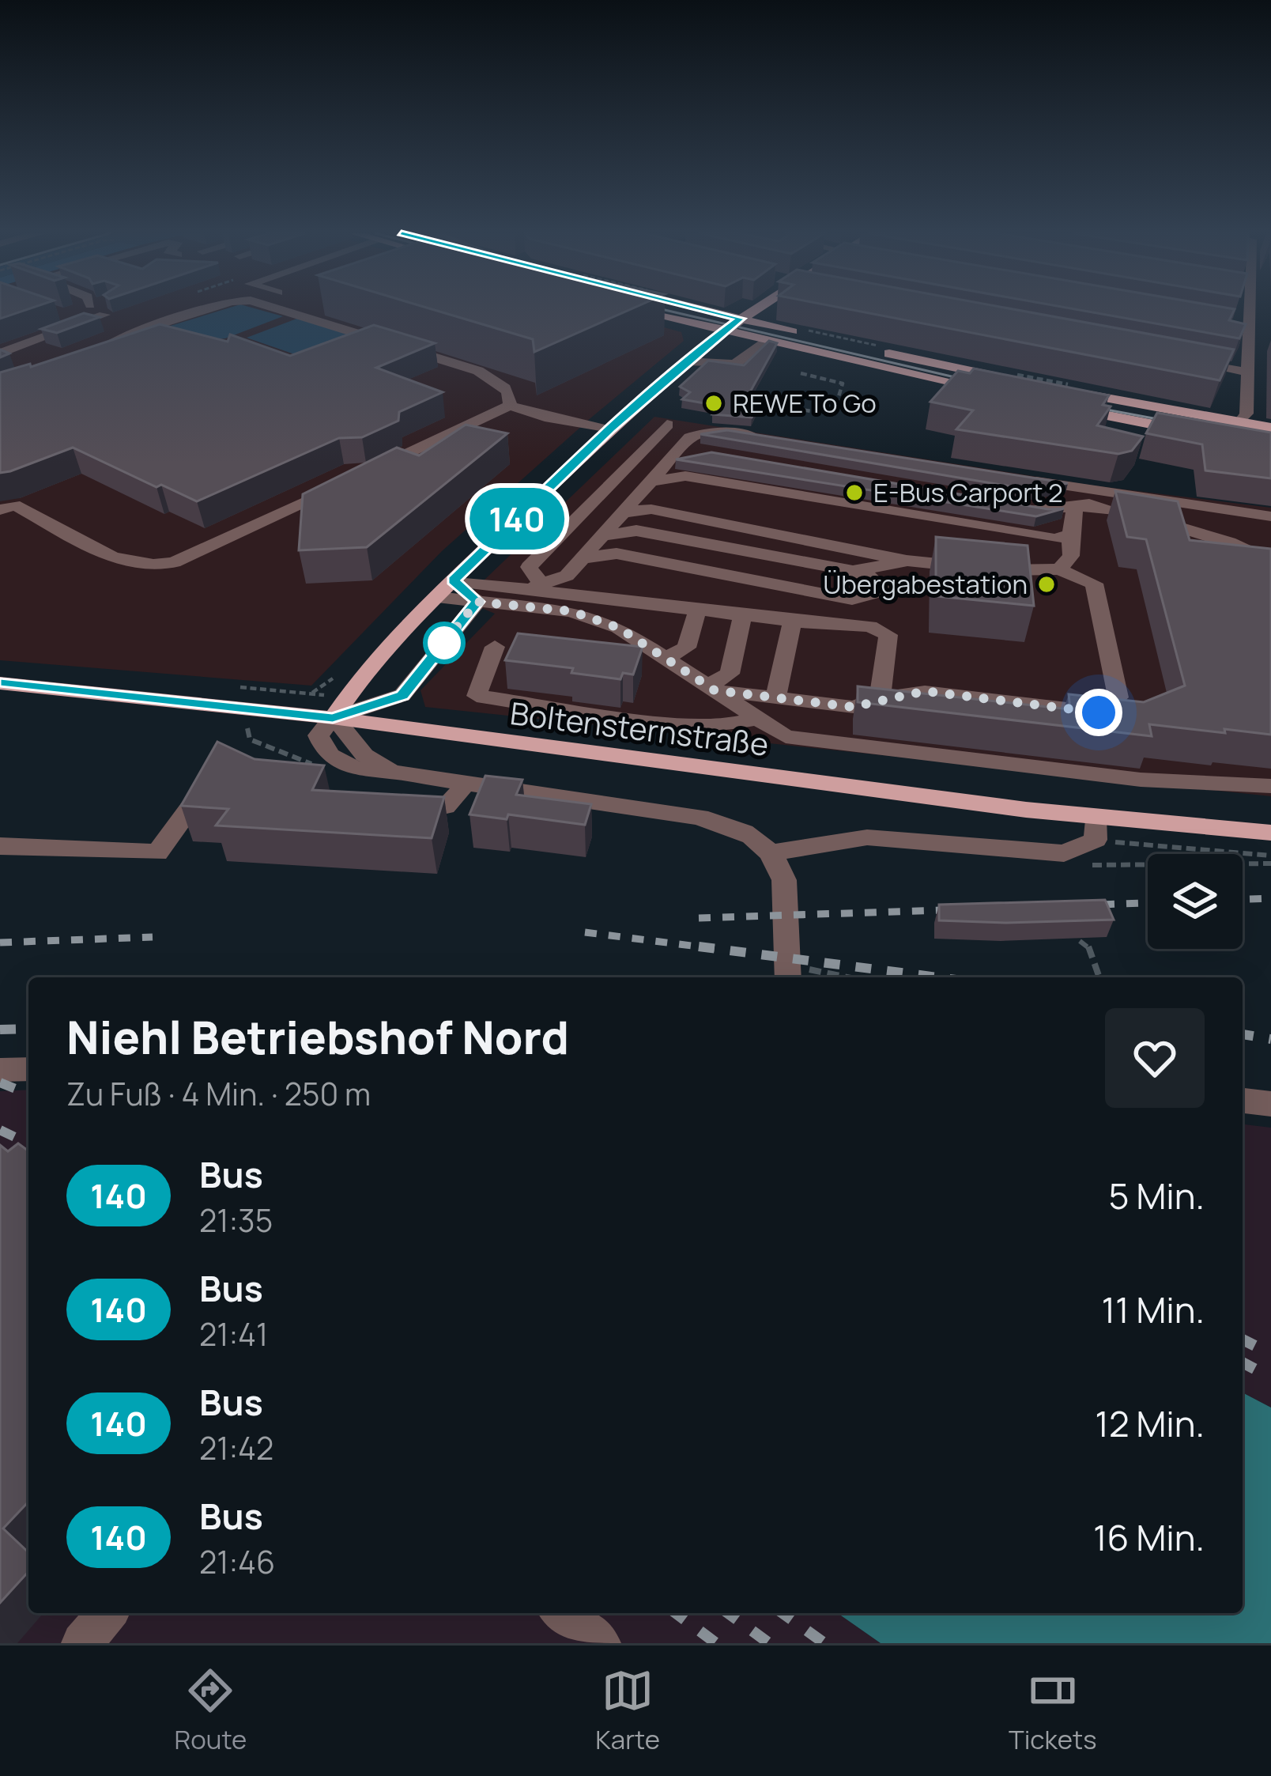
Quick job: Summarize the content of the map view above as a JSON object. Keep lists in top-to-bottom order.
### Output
{
  "streets": {
    "main road": ["Boltensternstraße"]
  },
  "places": ["REWE To Go", "E-Bus Carport 2", "Übergabestation"],
  "lines": ["bus line 140"],
  "page": {
    "on_map": "140",
    "heading": ["Niehl Betriebshof Nord", "Zu Fuß · 4 Min. · 250 m"],
    "list": [
      {
        "mark": "140",
        "name": "Bus",
        "note": "21:35",
        "value": "5 Min."
      },
      {
        "mark": "140",
        "name": "Bus",
        "note": "21:41",
        "value": "11 Min."
      },
      {
        "mark": "140",
        "name": "Bus",
        "note": "21:42",
        "value": "12 Min."
      },
      {
        "mark": "140",
        "name": "Bus",
        "note": "21:46",
        "value": "16 Min."
      }
    ],
    "tabs": ["Route", "Karte", "Tickets"]
  }
}
